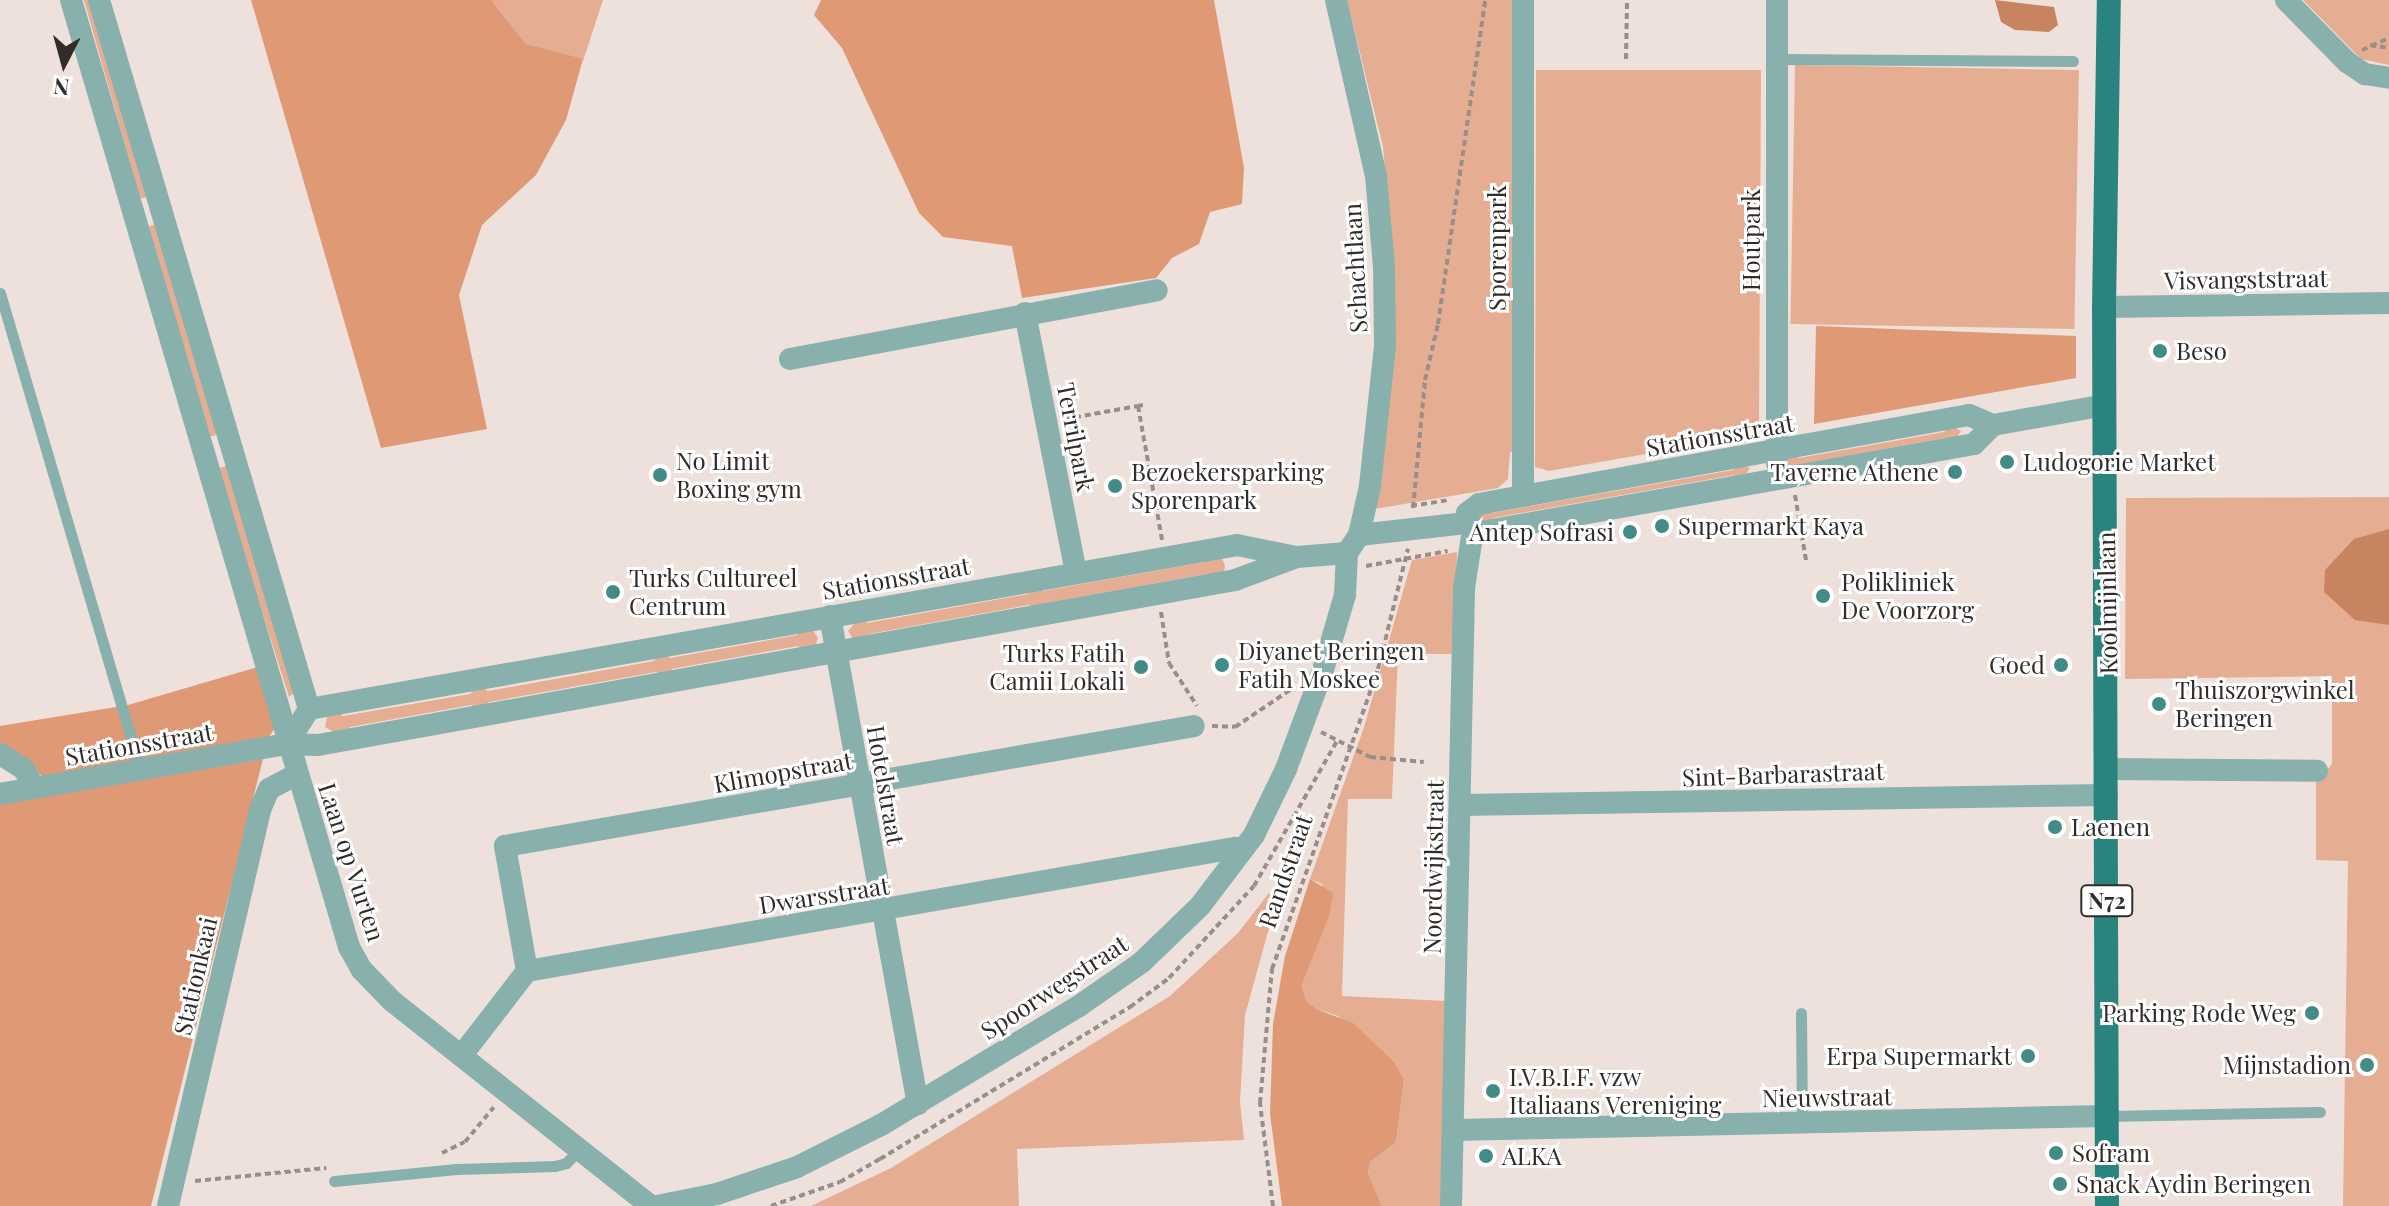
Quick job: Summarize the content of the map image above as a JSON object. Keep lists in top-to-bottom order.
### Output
{
  "streets": {
    "main road": ["Koolmijnlaan", "N72"],
    "street": [
      "Houtpark",
      "Sporenpark",
      "Schachtlaan",
      "Visvangststraat",
      "Stationsstraat",
      "Terrilpark",
      "Klimopstraat",
      "Sint-Barbarastraat",
      "Hotelstraat",
      "Laan op Vurten",
      "Noordwijkstraat",
      "Dwarsstraat",
      "Stationkaai",
      "Spoorwegstraat",
      "Nieuwstraat"
    ],
    "path": ["Randstraat"]
  },
  "crossings": [
    ["Houtpark", "Stationsstraat"],
    ["Sporenpark", "Stationsstraat"],
    ["Schachtlaan", "Stationsstraat"],
    ["Schachtlaan", "Spoorwegstraat"],
    ["Visvangststraat", "Koolmijnlaan"],
    ["Stationsstraat", "Terrilpark"],
    ["Stationsstraat", "Koolmijnlaan"],
    ["Stationsstraat", "Hotelstraat"],
    ["Stationsstraat", "Laan op Vurten"],
    ["Stationsstraat", "Noordwijkstraat"],
    ["Stationsstraat", "Spoorwegstraat"],
    ["Koolmijnlaan", "Sint-Barbarastraat"],
    ["Koolmijnlaan", "Nieuwstraat"],
    ["Klimopstraat", "Hotelstraat"],
    ["Klimopstraat", "Dwarsstraat"],
    ["Sint-Barbarastraat", "Noordwijkstraat"],
    ["Hotelstraat", "Dwarsstraat"],
    ["Hotelstraat", "Spoorwegstraat"],
    ["Laan op Vurten", "Stationkaai"],
    ["Laan op Vurten", "Spoorwegstraat"],
    ["Noordwijkstraat", "Nieuwstraat"]
  ],
  "places": [
    "Beso",
    "Ludogorie Market",
    "Taverne Athene",
    "No Limit Boxing gym",
    "Bezoekersparking Sporenpark",
    "Supermarkt Kaya",
    "Antep Sofrasi",
    "Turks Cultureel Centrum",
    "Polikliniek De Voorzorg",
    "Diyanet Beringen Fatih Moskee",
    "Goed",
    "Turks Fatih Camii Lokali",
    "Thuiszorgwinkel Beringen",
    "Laenen",
    "Parking Rode Weg",
    "Erpa Supermarkt",
    "Mijnstadion",
    "I.V.B.I.F. vzw Italiaans Vereniging",
    "Sofram",
    "ALKA",
    "Snack Aydin Beringen"
  ],
  "north": "bottom"
}
